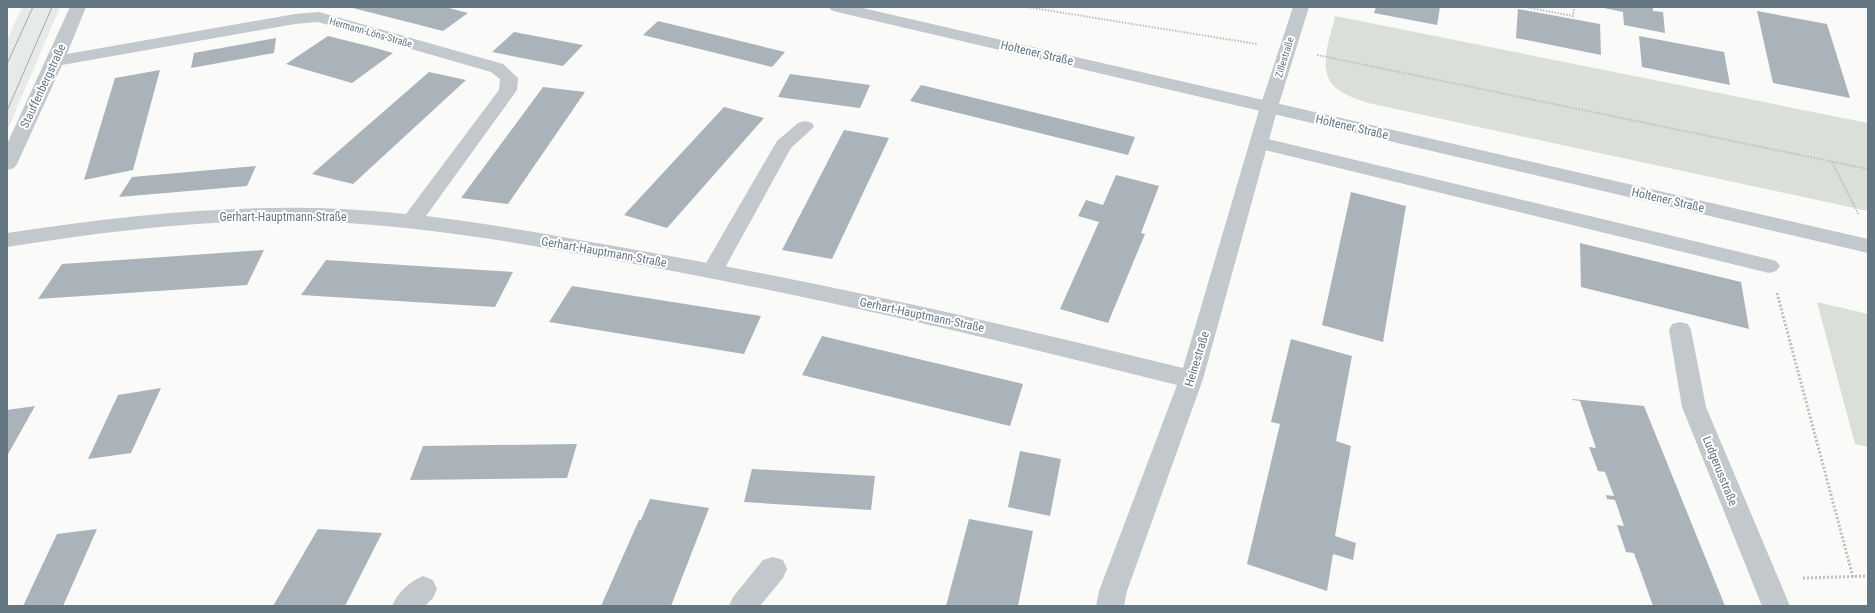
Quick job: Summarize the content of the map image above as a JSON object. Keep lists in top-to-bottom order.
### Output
{
  "streets": {
    "street": [
      "Hermann-Löns-Straße",
      "Holtener Straße",
      "Zillestraße",
      "Stauffenbergstraße",
      "Gerhart-Hauptmann-Straße",
      "Heinestraße",
      "Ludgerusstraße"
    ]
  },
  "crossings": [
    ["Hermann-Löns-Straße", "Stauffenbergstraße"],
    ["Hermann-Löns-Straße", "Gerhart-Hauptmann-Straße"],
    ["Holtener Straße", "Zillestraße"],
    ["Holtener Straße", "Heinestraße"],
    ["Zillestraße", "Heinestraße"],
    ["Gerhart-Hauptmann-Straße", "Heinestraße"]
  ]
}
